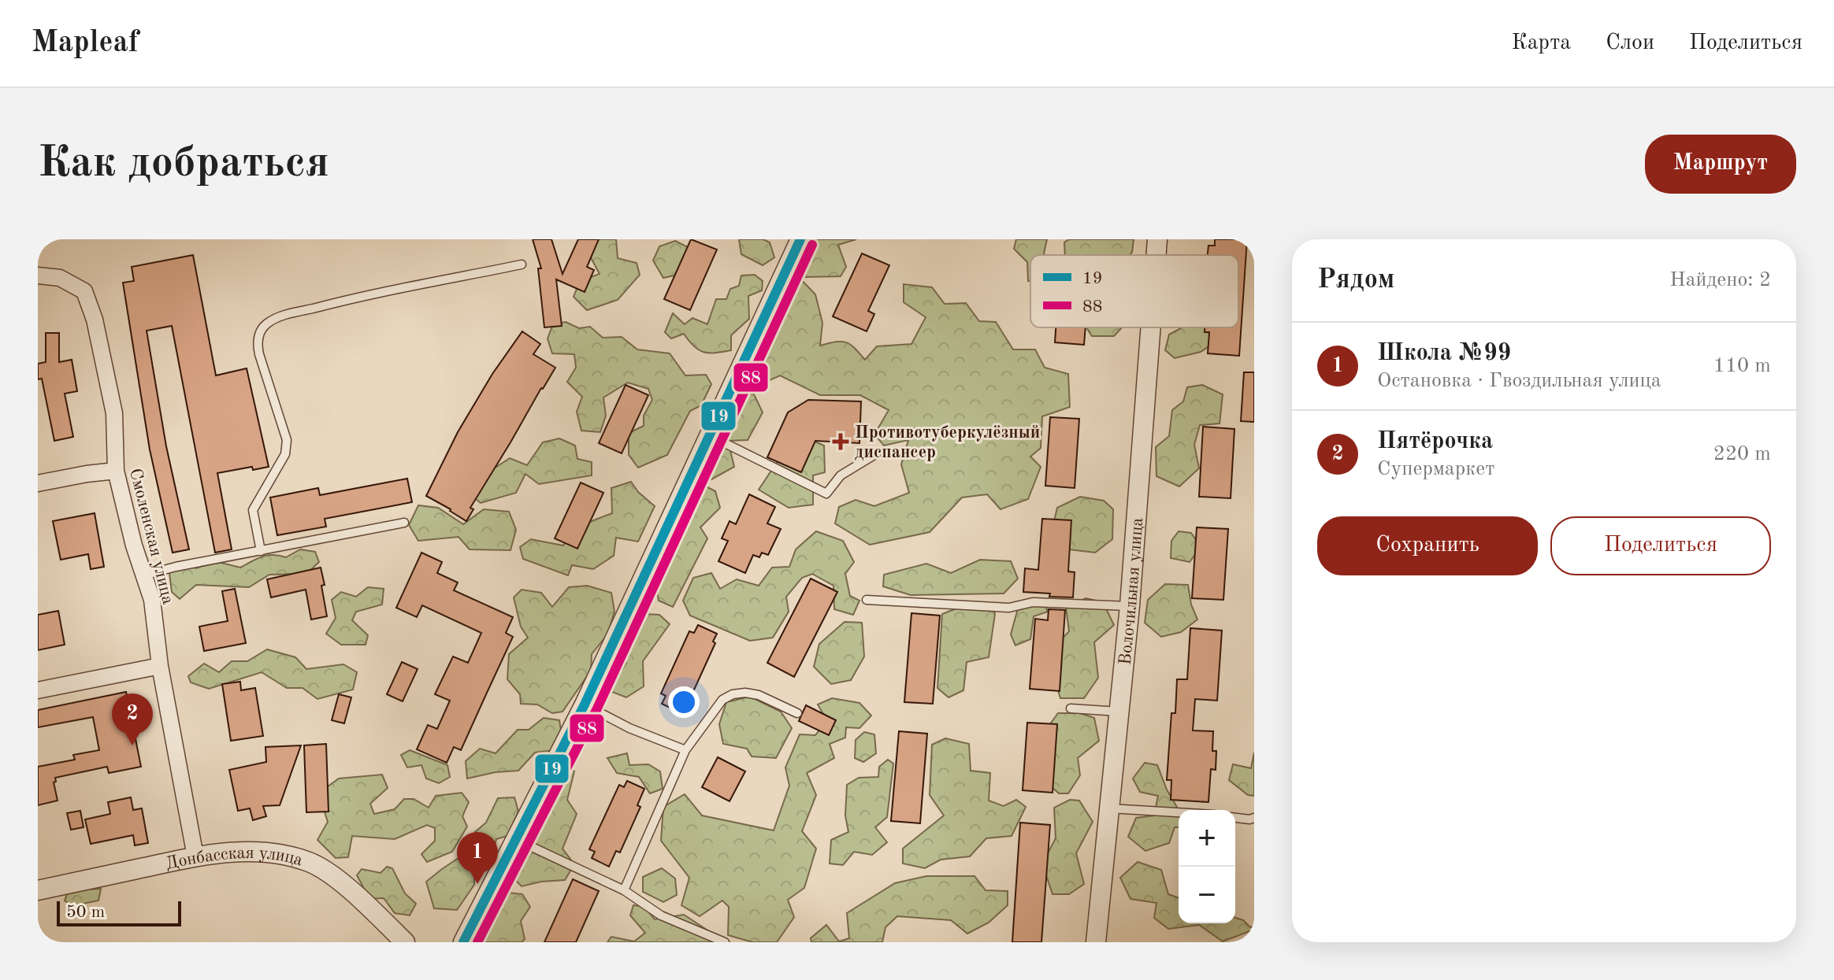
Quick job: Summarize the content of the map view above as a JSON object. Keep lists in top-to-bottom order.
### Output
{
  "streets": {
    "street": ["Смоленская улица", "Волочильная улица", "Донбасская улица"]
  },
  "crossings": [
    ["Смоленская улица", "Донбасская улица"]
  ],
  "places": {
    "health": ["Противотуберкулёзный диспансер"]
  },
  "lines": ["transit line 19", "transit line 88"],
  "legend": ["19", "88"],
  "scale_bar": "50 m",
  "page": {
    "header": "Mapleaf",
    "nav": ["Карта", "Слои", "Поделиться"],
    "buttons": [
      "Маршрут",
      ["Сохранить", "Поделиться"]
    ],
    "title": "Как добраться",
    "heading": ["Рядом", "Найдено: 2"],
    "list": [
      {
        "mark": "1",
        "name": "Школа №99",
        "note": "Остановка · Гвоздильная улица",
        "value": "110 m"
      },
      {
        "mark": "2",
        "name": "Пятёрочка",
        "note": "Супермаркет",
        "value": "220 m"
      }
    ],
    "pins": ["2", "1"],
    "map_buttons": ["+", "−"],
    "scale": "50 m"
  }
}
